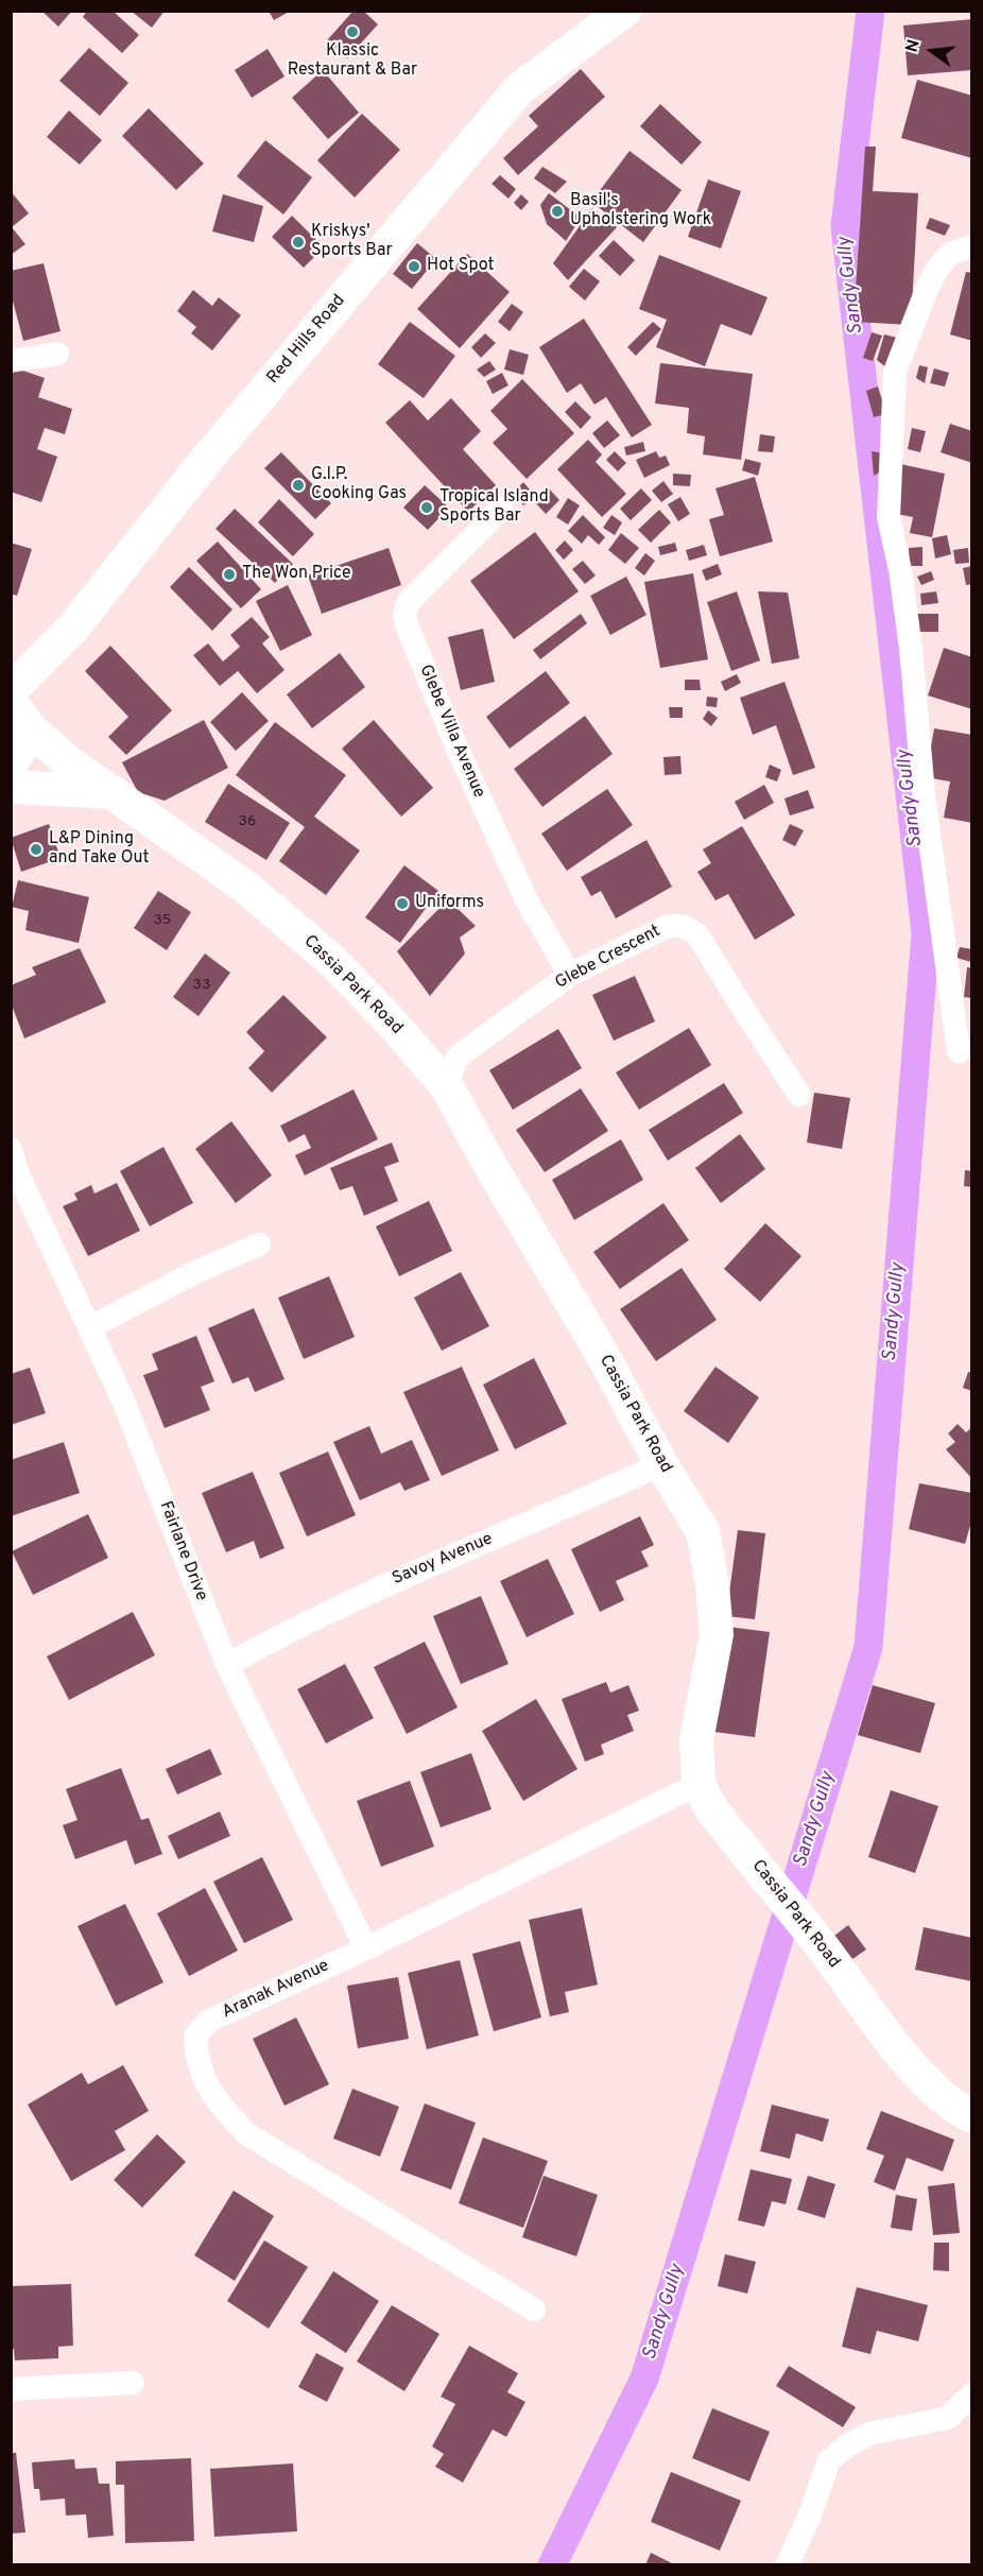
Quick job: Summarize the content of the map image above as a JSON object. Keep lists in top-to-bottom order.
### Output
{
  "streets": {
    "main road": ["Red Hills Road", "Cassia Park Road"],
    "street": [
      "Glebe Villa Avenue",
      "Glebe Crescent",
      "Fairlane Drive",
      "Savoy Avenue",
      "Aranak Avenue"
    ]
  },
  "crossings": [
    ["Glebe Villa Avenue", "Glebe Crescent"],
    ["Glebe Crescent", "Cassia Park Road"],
    ["Cassia Park Road", "Savoy Avenue"],
    ["Cassia Park Road", "Aranak Avenue"],
    ["Fairlane Drive", "Savoy Avenue"],
    ["Fairlane Drive", "Aranak Avenue"]
  ],
  "water": ["Sandy Gully"],
  "places": [
    "Klassic Restaurant & Bar",
    "Basil's Upholstering Work",
    "Kriskys' Sports Bar",
    "Hot Spot",
    "G.I.P. Cooking Gas",
    "Tropical Island Sports Bar",
    "The Won Price",
    "L&P Dining and Take Out",
    "Uniforms"
  ],
  "house_numbers": ["36", "35", "33"],
  "north": "left"
}
